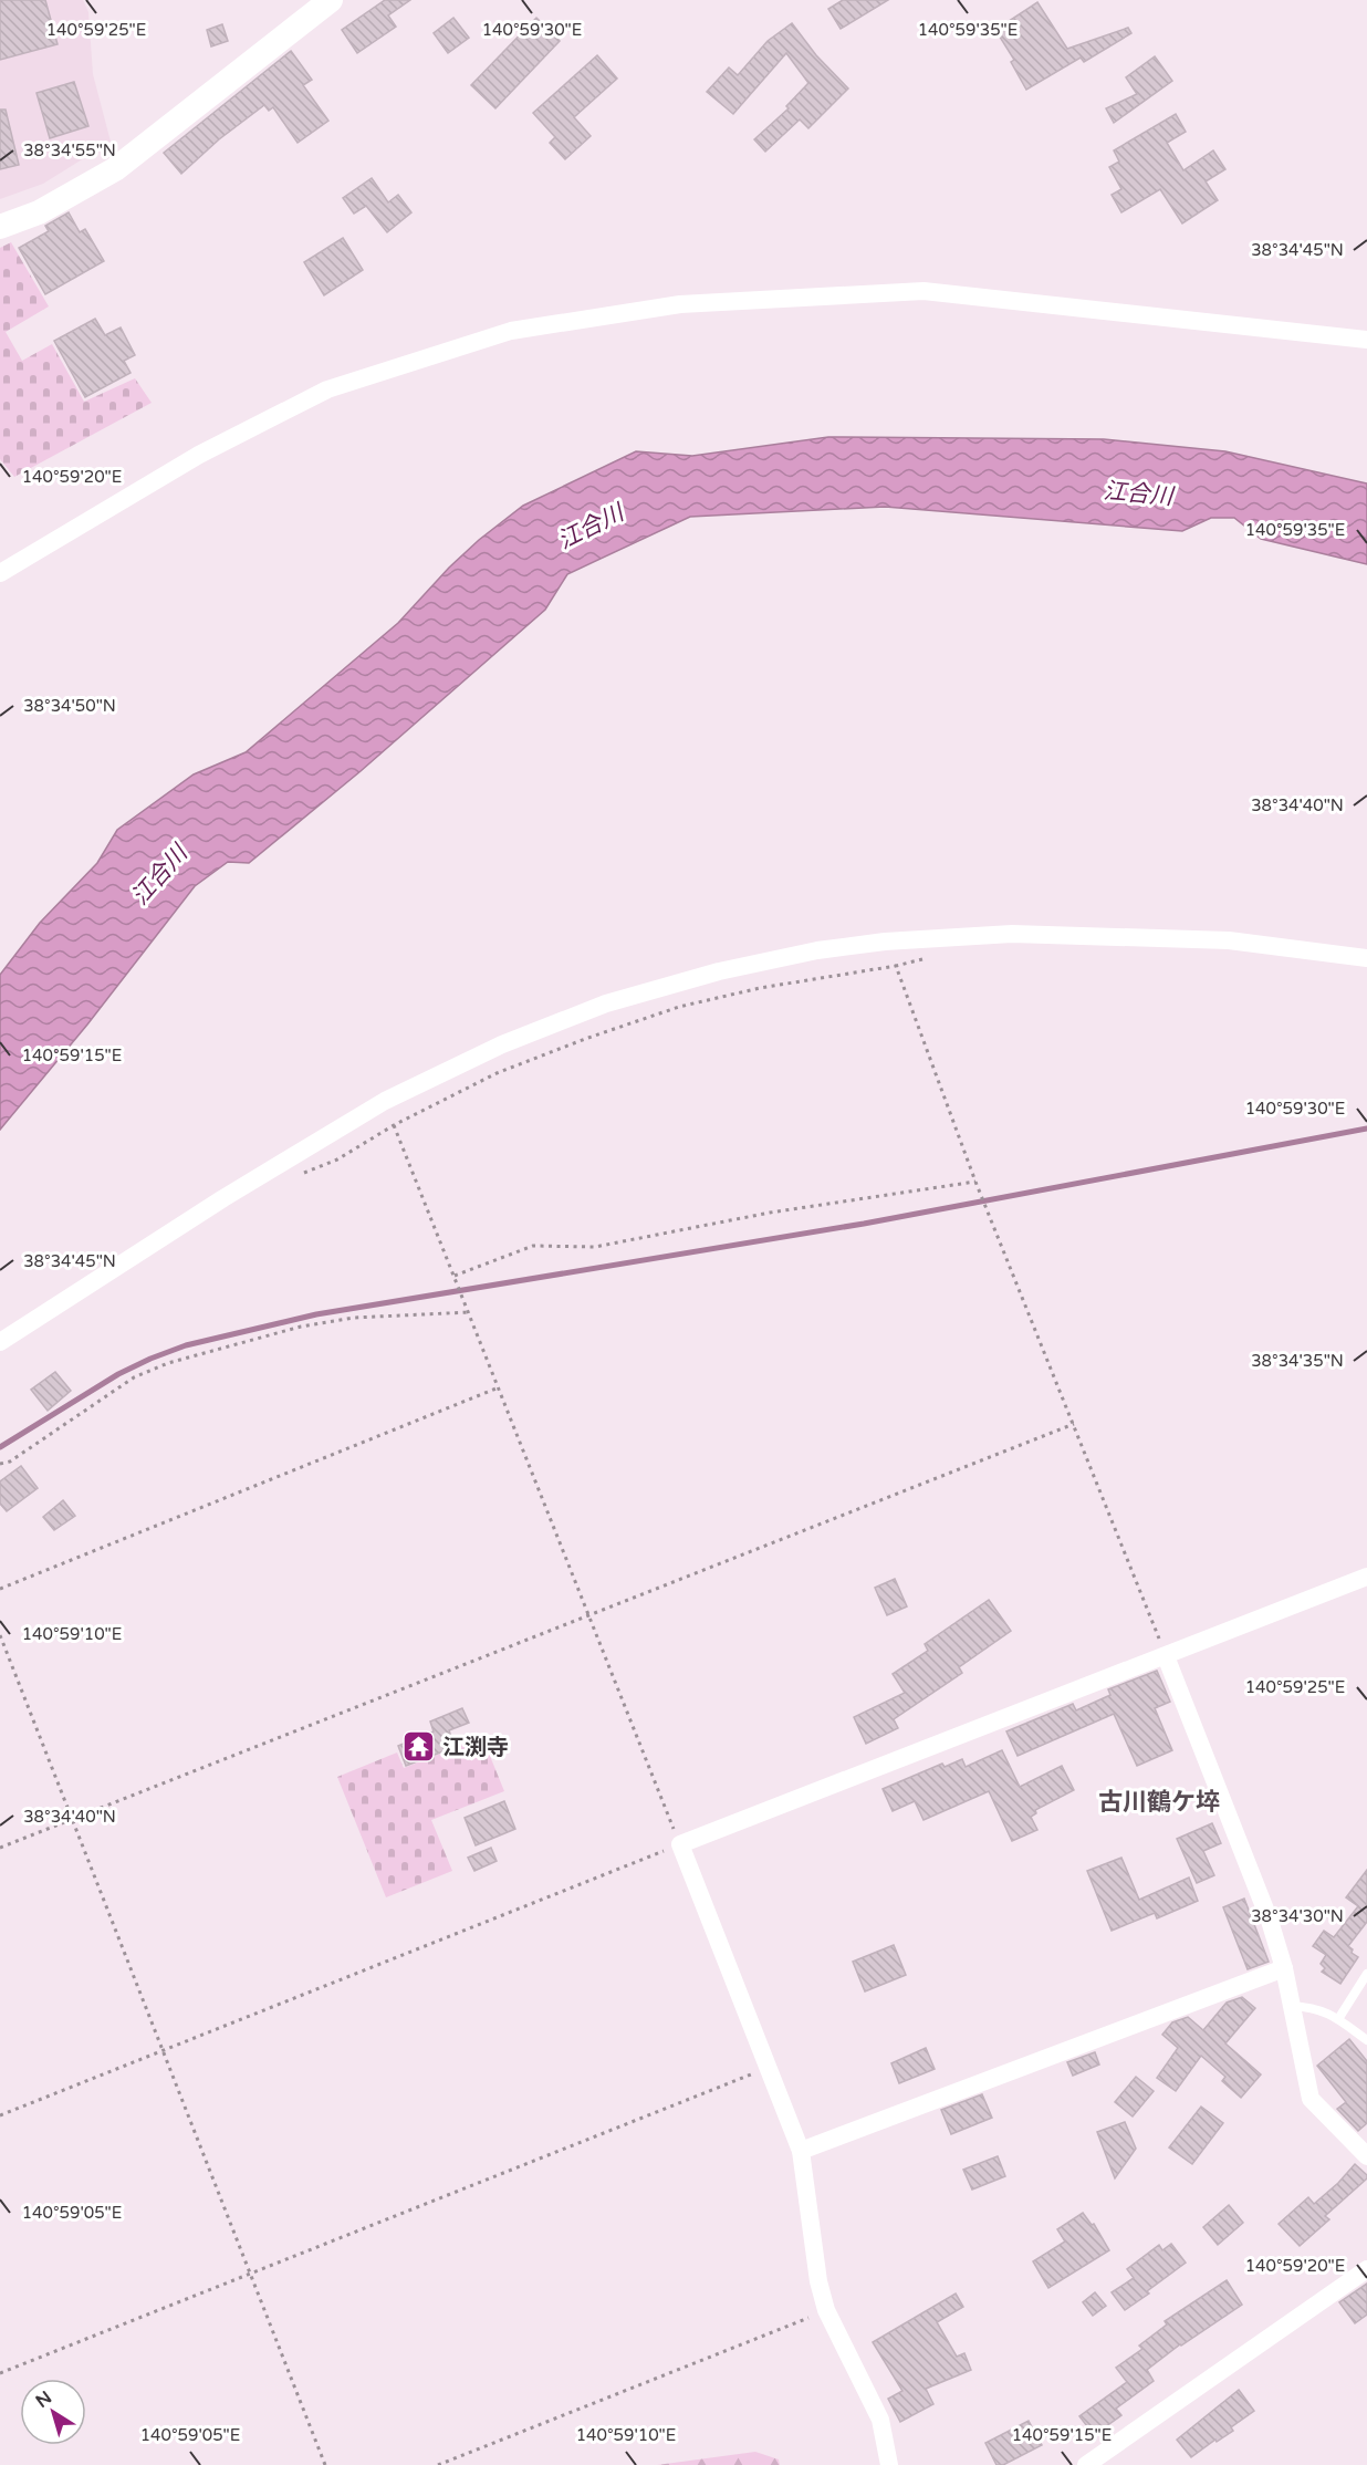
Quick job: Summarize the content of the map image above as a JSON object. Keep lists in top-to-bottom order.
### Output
{
  "districts": ["古川鶴ケ埣"],
  "water": ["江合川"],
  "places": {
    "temple": ["江渕寺"]
  },
  "north": "top left",
  "coordinates": [
    "140°59'25\"E",
    "140°59'30\"E",
    "140°59'35\"E",
    "38°34'55\"N",
    "38°34'45\"N",
    "140°59'20\"E",
    "38°34'50\"N",
    "38°34'40\"N",
    "140°59'15\"E",
    "38°34'35\"N",
    "140°59'10\"E",
    "38°34'30\"N",
    "140°59'05\"E"
  ]
}
